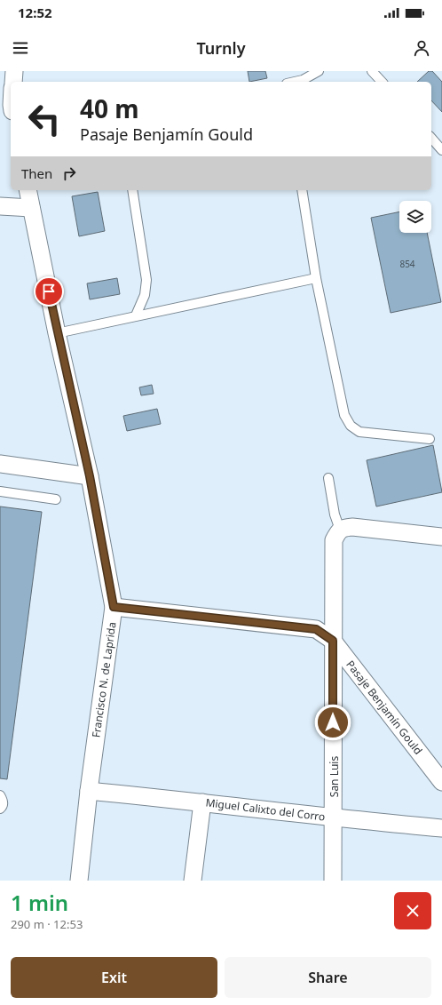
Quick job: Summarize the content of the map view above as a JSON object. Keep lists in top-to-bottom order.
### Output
{
  "streets": {
    "street": [
      "Francisco N. de Laprida",
      "Pasaje Benjamín Gould",
      "San Luis",
      "Miguel Calixto del Corro"
    ]
  },
  "crossings": [
    ["Francisco N. de Laprida", "Pasaje Benjamín Gould"],
    ["Francisco N. de Laprida", "Miguel Calixto del Corro"],
    ["Pasaje Benjamín Gould", "San Luis"],
    ["San Luis", "Miguel Calixto del Corro"]
  ],
  "house_numbers": ["854"],
  "page": {
    "status": "12:52",
    "header": "Turnly",
    "turn": ["40 m", "Pasaje Benjamín Gould"],
    "then": "Then",
    "heading": ["1 min", "290 m · 12:53"],
    "buttons": ["Exit", "Share"]
  }
}
